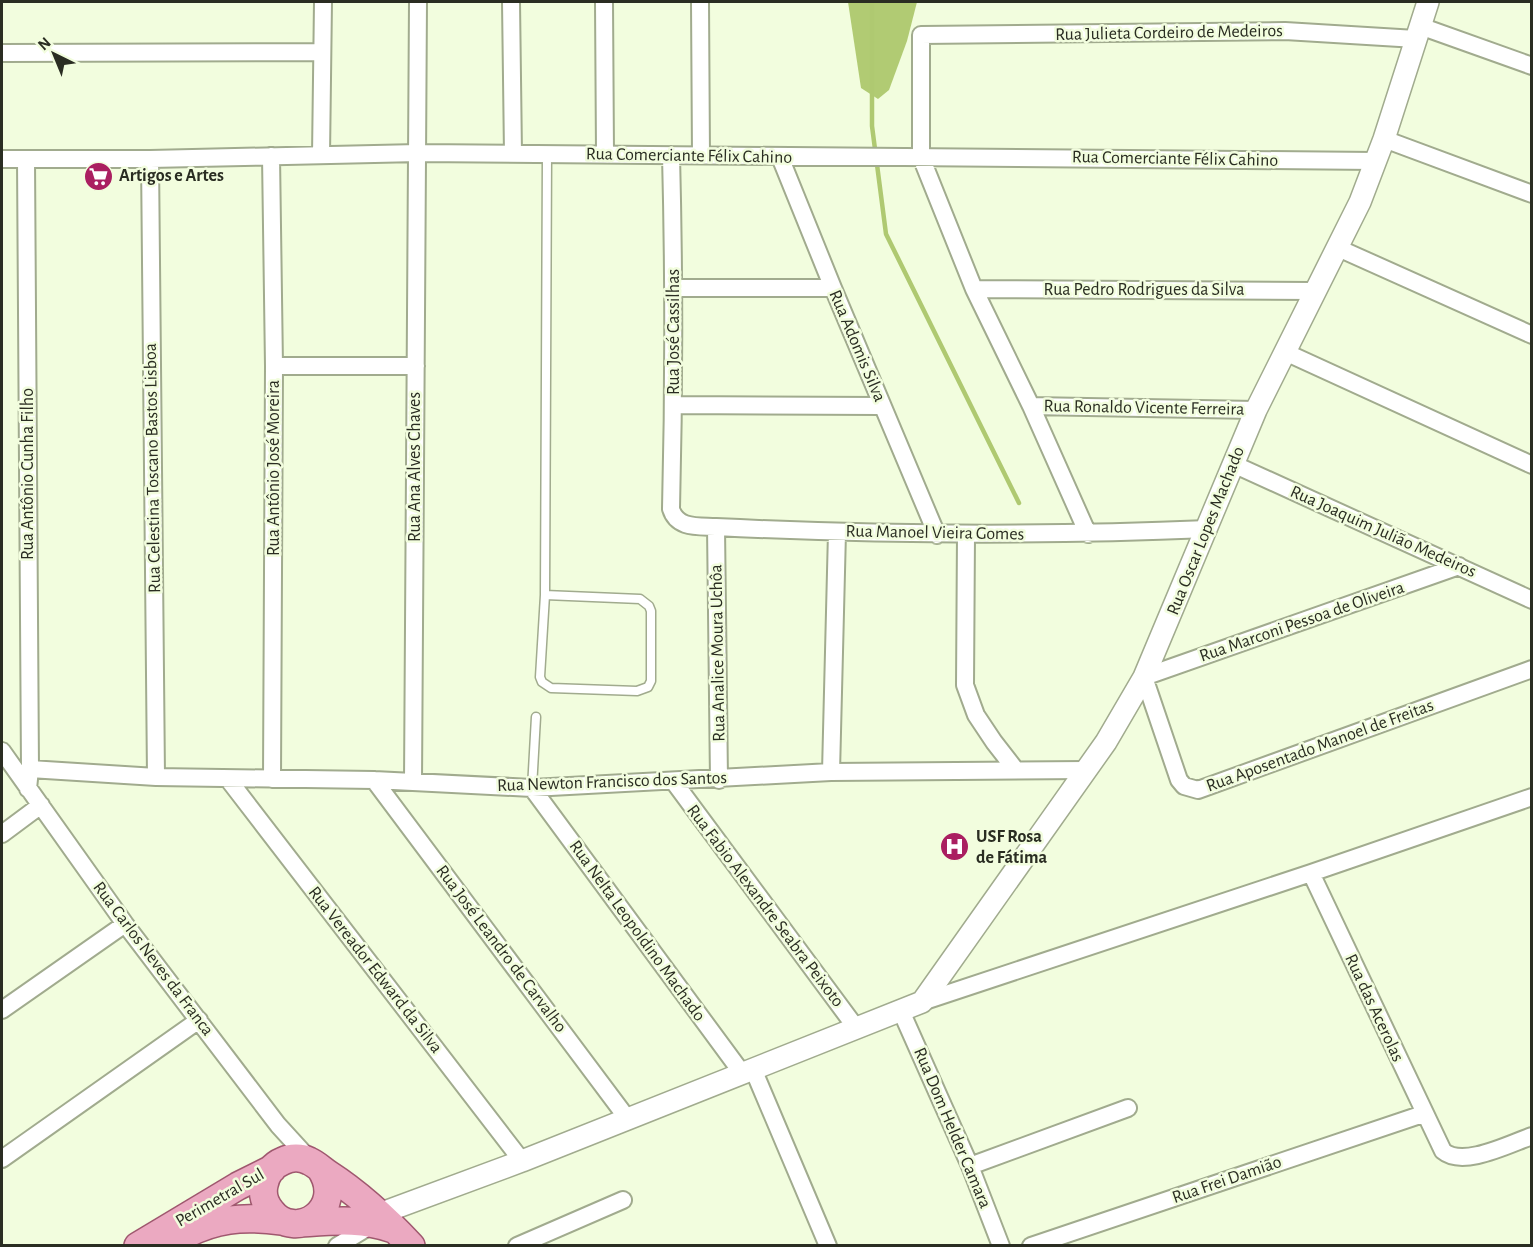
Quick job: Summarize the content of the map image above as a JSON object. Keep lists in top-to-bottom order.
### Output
{
  "streets": {
    "main road": ["Rua Carlos Neves da Franca", "Perimetral Sul"],
    "street": [
      "Rua Julieta Cordeiro de Medeiros",
      "Rua Comerciante Félix Cahino",
      "Rua Pedro Rodrigues da Silva",
      "Rua José Cassilhas",
      "Rua Adomis Silva",
      "Rua Ronaldo Vicente Ferreira",
      "Rua Ana Alves Chaves",
      "Rua Celestina Toscano Bastos Lisboa",
      "Rua Antônio José Moreira",
      "Rua Antônio Cunha Filho",
      "Rua Oscar Lopes Machado",
      "Rua Joaquim Julião Medeiros",
      "Rua Manoel Vieira Gomes",
      "Rua Marconi Pessoa de Oliveira",
      "Rua Analice Moura Uchôa",
      "Rua Aposentado Manoel de Freitas",
      "Rua Newton Francisco dos Santos",
      "Rua Fabio Alexandre Seabra Peixoto",
      "Rua Nelta Leopoldino Machado",
      "Rua José Leandro de Carvalho",
      "Rua Vereador Edward da Silva",
      "Rua das Acerolas",
      "Rua Dom Helder Camara",
      "Rua Frei Damião"
    ]
  },
  "crossings": [
    ["Rua Julieta Cordeiro de Medeiros", "Rua Comerciante Félix Cahino"],
    ["Rua Julieta Cordeiro de Medeiros", "Rua Oscar Lopes Machado"],
    ["Rua Comerciante Félix Cahino", "Rua José Cassilhas"],
    ["Rua Comerciante Félix Cahino", "Rua Adomis Silva"],
    ["Rua Comerciante Félix Cahino", "Rua Ana Alves Chaves"],
    ["Rua Comerciante Félix Cahino", "Rua Celestina Toscano Bastos Lisboa"],
    ["Rua Comerciante Félix Cahino", "Rua Antônio José Moreira"],
    ["Rua Comerciante Félix Cahino", "Rua Antônio Cunha Filho"],
    ["Rua Comerciante Félix Cahino", "Rua Oscar Lopes Machado"],
    ["Rua Pedro Rodrigues da Silva", "Rua Oscar Lopes Machado"],
    ["Rua José Cassilhas", "Rua Manoel Vieira Gomes"],
    ["Rua Adomis Silva", "Rua Manoel Vieira Gomes"],
    ["Rua Ronaldo Vicente Ferreira", "Rua Oscar Lopes Machado"],
    ["Rua Ana Alves Chaves", "Rua Newton Francisco dos Santos"],
    ["Rua Celestina Toscano Bastos Lisboa", "Rua Newton Francisco dos Santos"],
    ["Rua Antônio José Moreira", "Rua Newton Francisco dos Santos"],
    ["Rua Antônio Cunha Filho", "Rua Newton Francisco dos Santos"],
    ["Rua Antônio Cunha Filho", "Rua Carlos Neves da Franca"],
    ["Rua Oscar Lopes Machado", "Rua Joaquim Julião Medeiros"],
    ["Rua Oscar Lopes Machado", "Rua Manoel Vieira Gomes"],
    ["Rua Oscar Lopes Machado", "Rua Marconi Pessoa de Oliveira"],
    ["Rua Oscar Lopes Machado", "Rua Aposentado Manoel de Freitas"],
    ["Rua Oscar Lopes Machado", "Rua Newton Francisco dos Santos"],
    ["Rua Joaquim Julião Medeiros", "Rua Marconi Pessoa de Oliveira"],
    ["Rua Manoel Vieira Gomes", "Rua Analice Moura Uchôa"],
    ["Rua Marconi Pessoa de Oliveira", "Rua Aposentado Manoel de Freitas"],
    ["Rua Analice Moura Uchôa", "Rua Newton Francisco dos Santos"],
    ["Rua Newton Francisco dos Santos", "Rua Fabio Alexandre Seabra Peixoto"],
    ["Rua Newton Francisco dos Santos", "Rua Nelta Leopoldino Machado"],
    ["Rua Newton Francisco dos Santos", "Rua José Leandro de Carvalho"],
    ["Rua Newton Francisco dos Santos", "Rua Vereador Edward da Silva"],
    ["Rua Carlos Neves da Franca", "Perimetral Sul"],
    ["Rua das Acerolas", "Rua Frei Damião"]
  ],
  "places": {
    "supermarket": ["Artigos e Artes"],
    "hospital": ["USF Rosa de Fátima"]
  },
  "north": "top left"
}
